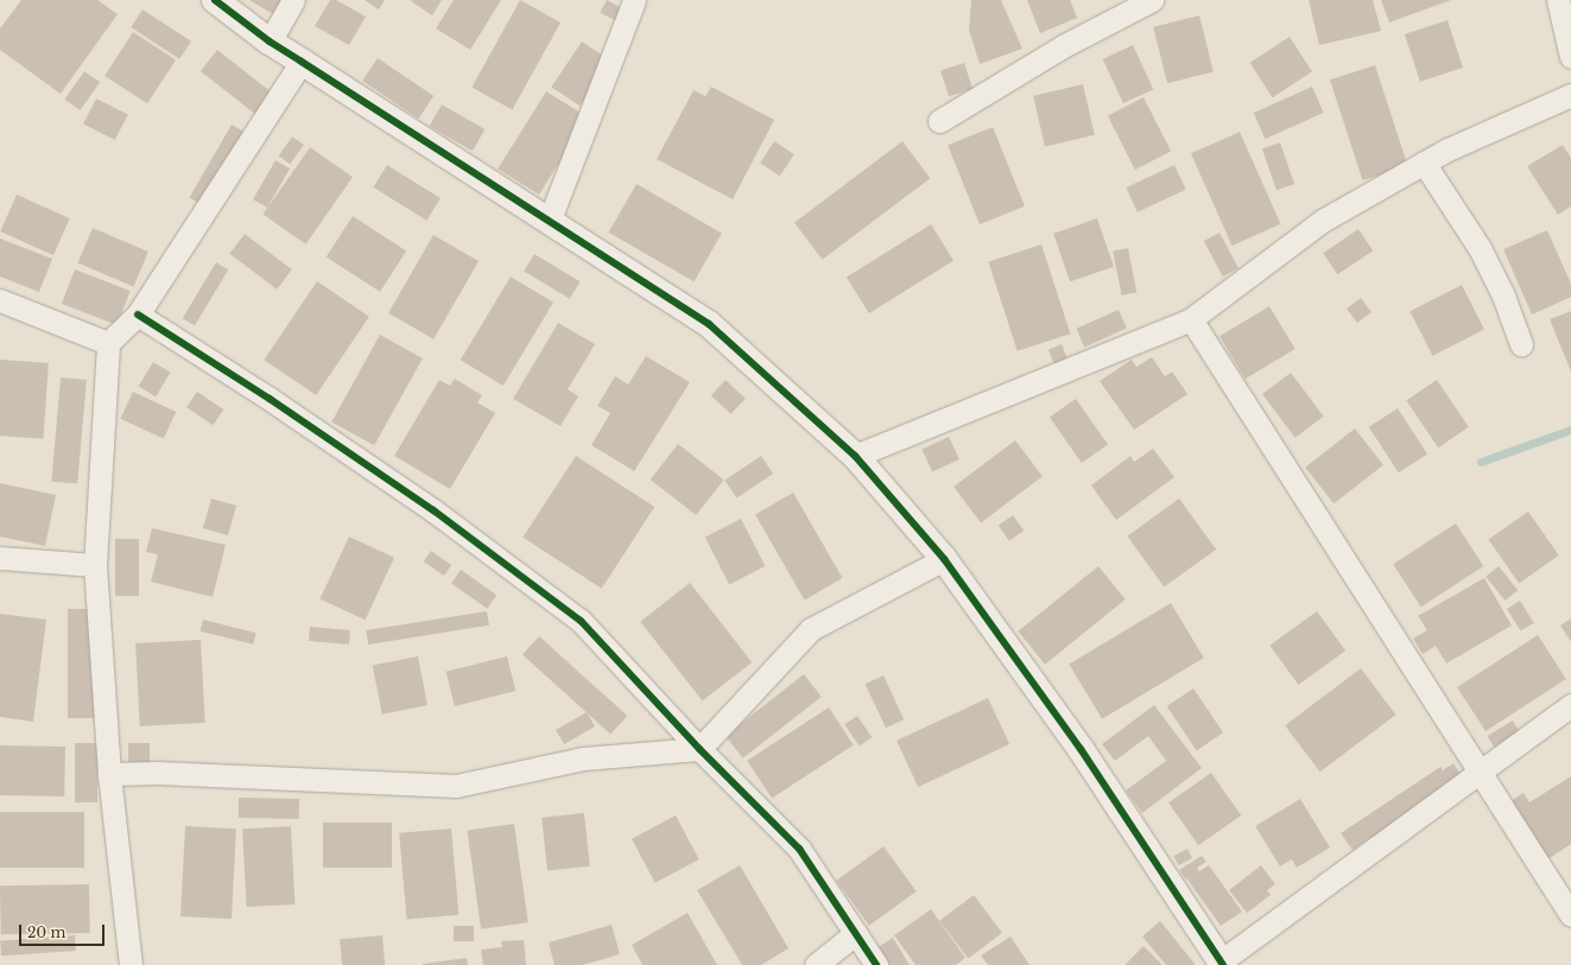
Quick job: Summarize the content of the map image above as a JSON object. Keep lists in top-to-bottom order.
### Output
{
  "scale_bar": "20 m"
}
